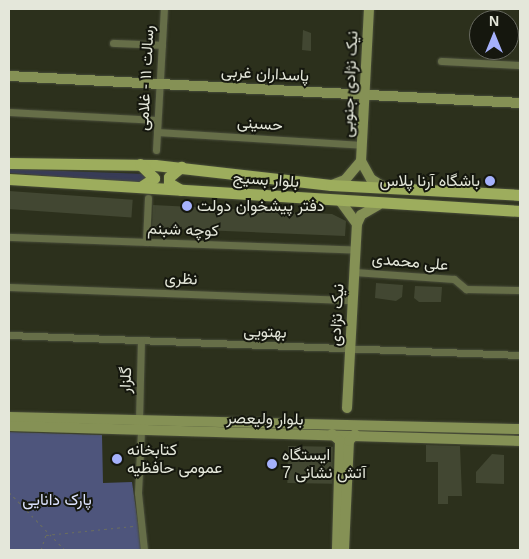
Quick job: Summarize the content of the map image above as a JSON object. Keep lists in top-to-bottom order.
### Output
{
  "streets": {
    "main road": ["بلوار بسیج"],
    "street": [
      "پاسداران غربی",
      "رسالت ۱۱ - غلامی",
      "نیک نژادی جنوبی",
      "حسینی",
      "کوچه شبنم",
      "علی محمدی",
      "نظری",
      "نیک نژادی",
      "بهتویی",
      "گلزار",
      "بلوار ولیعصر"
    ]
  },
  "crossings": [
    ["پاسداران غربی", "رسالت ۱۱ - غلامی"],
    ["پاسداران غربی", "نیک نژادی جنوبی"],
    ["رسالت ۱۱ - غلامی", "حسینی"],
    ["نیک نژادی جنوبی", "حسینی"],
    ["کوچه شبنم", "نیک نژادی"],
    ["علی محمدی", "نیک نژادی"],
    ["نظری", "نیک نژادی"],
    ["نیک نژادی", "بهتویی"],
    ["بهتویی", "گلزار"],
    ["گلزار", "بلوار ولیعصر"]
  ],
  "parks": ["پارک دانایی"],
  "places": [
    "باشگاه آرنا پلاس",
    "دفتر پیشخوان دولت",
    "کتابخانه عمومی حافظیه",
    "ایستگاه آتش نشانی 7"
  ],
  "north": "top"
}
